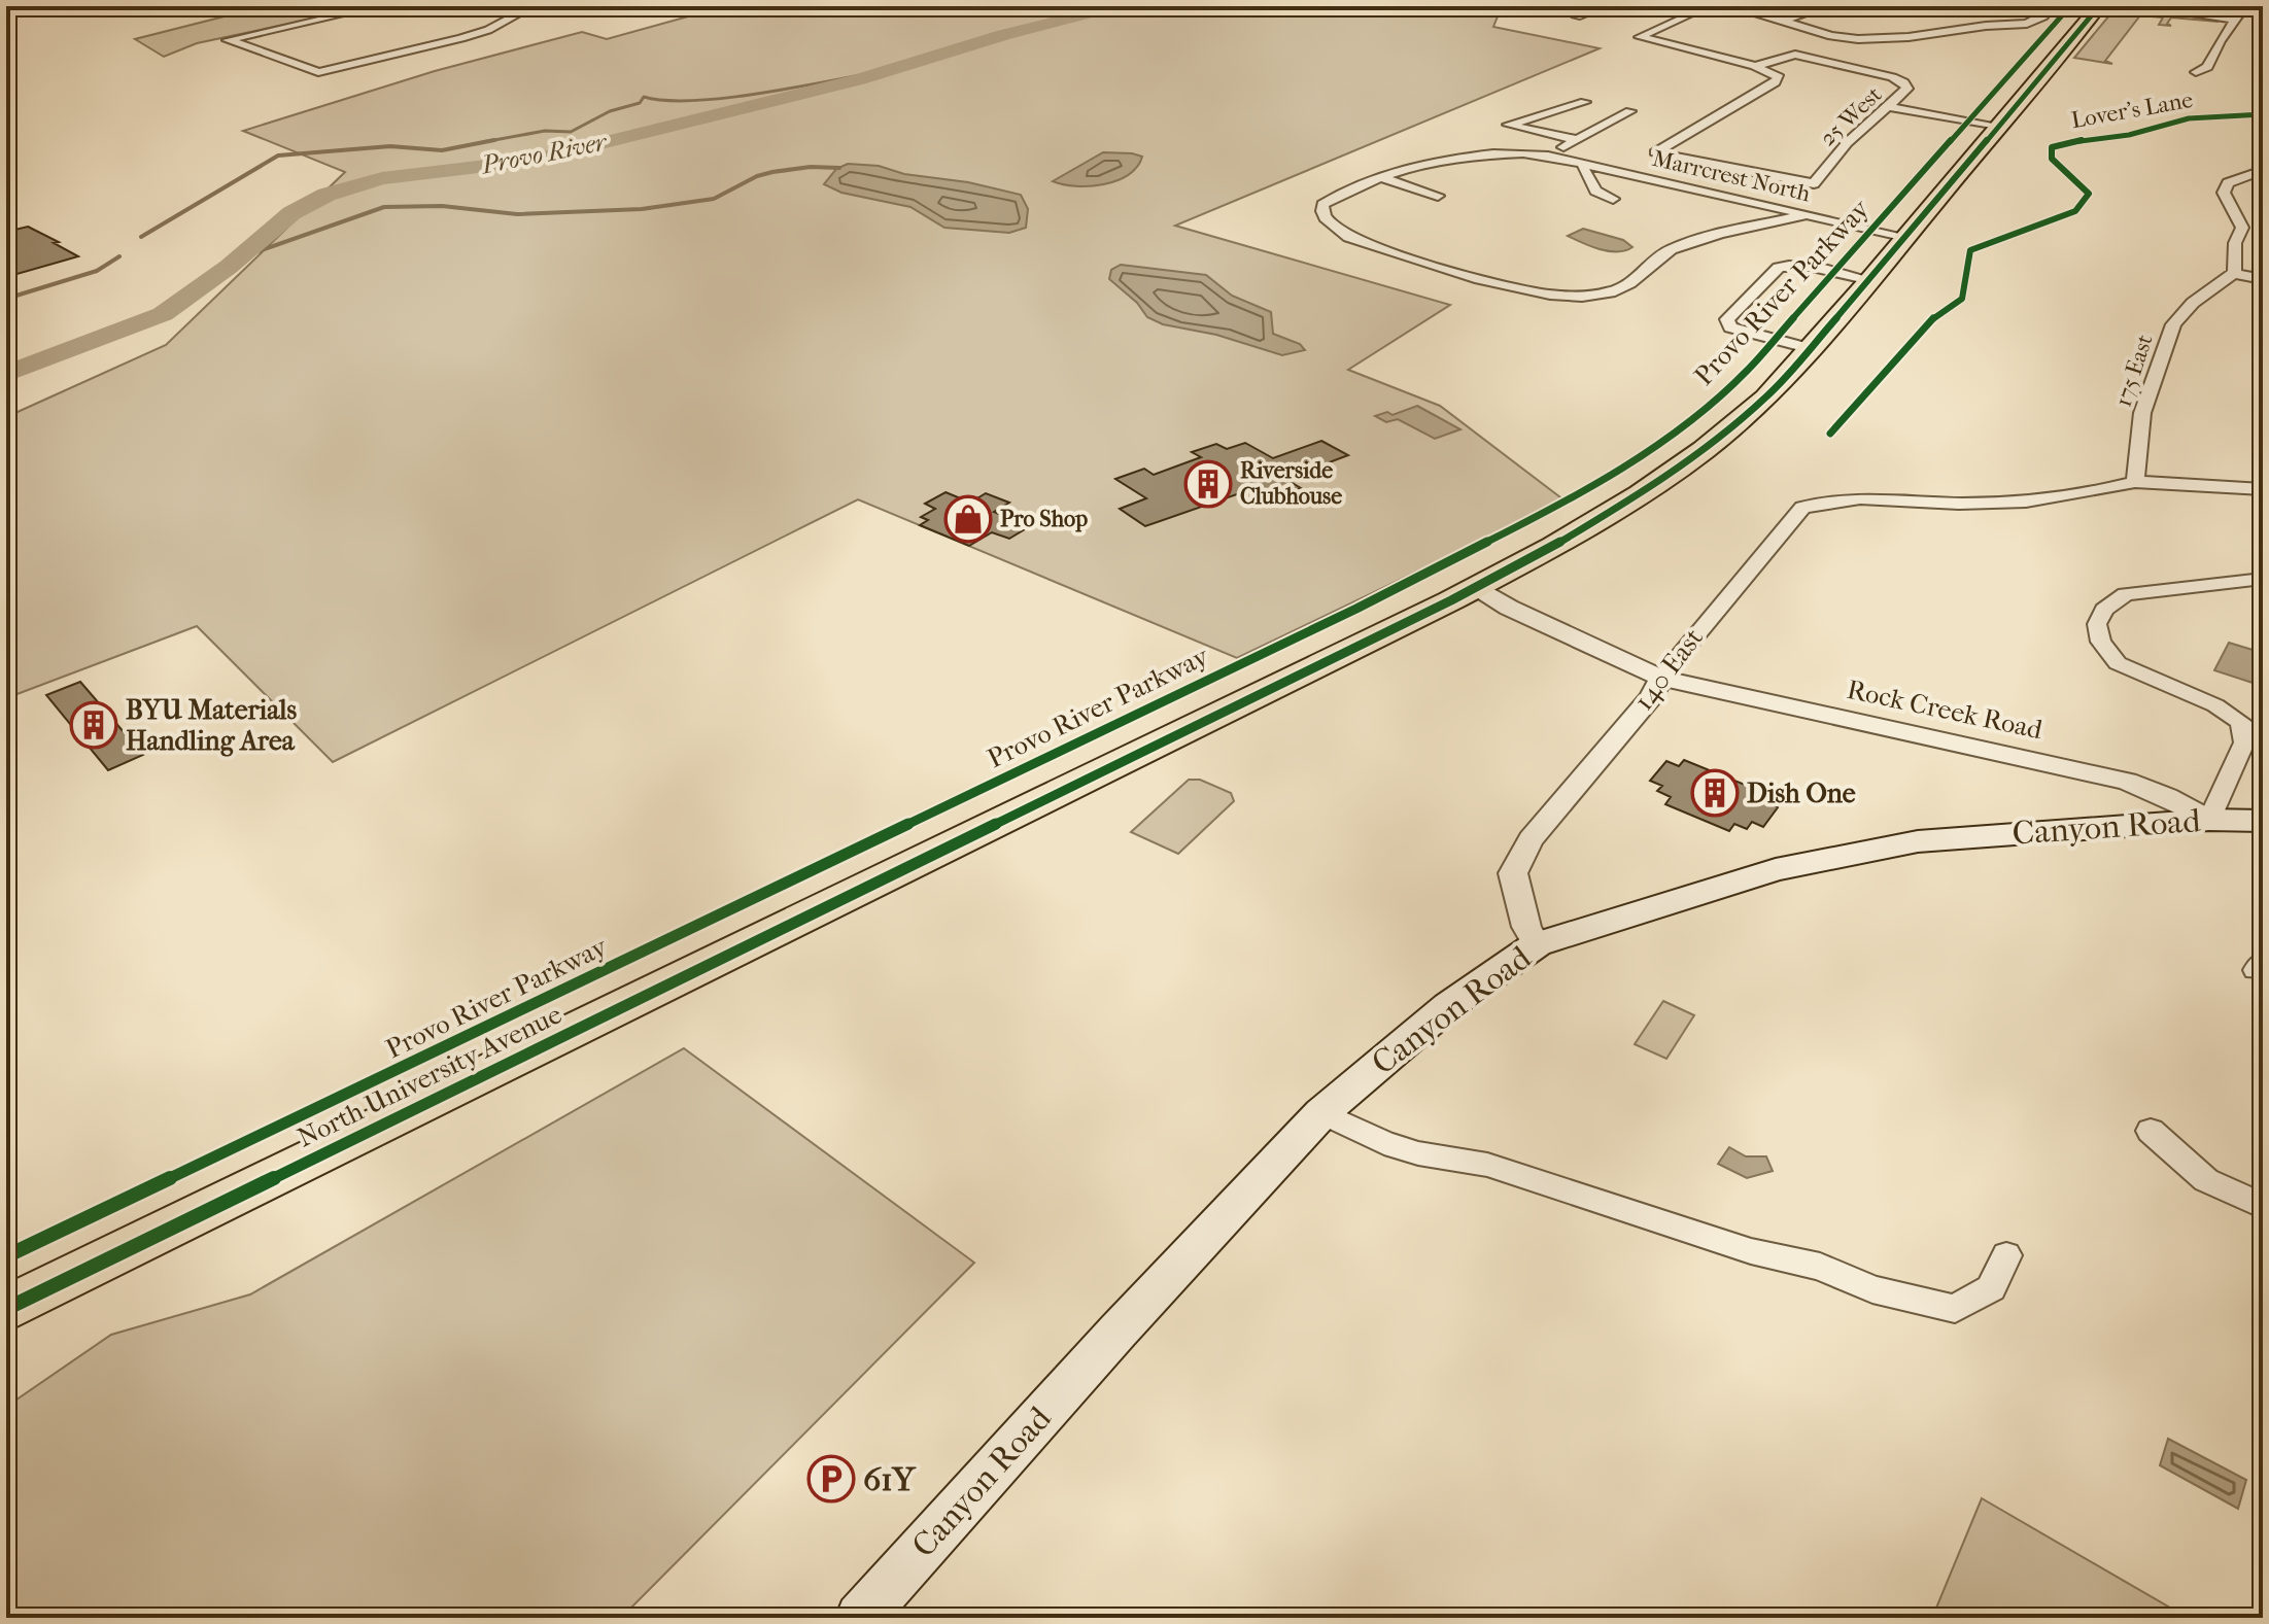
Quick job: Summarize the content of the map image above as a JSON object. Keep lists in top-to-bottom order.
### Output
{
  "streets": {
    "highway": ["North University Avenue"],
    "main road": ["Canyon Road"],
    "street": [
      "25 West",
      "Marrcrest North",
      "175 East",
      "140 East",
      "Rock Creek Road"
    ],
    "cycle path": ["Lover's Lane", "Provo River Parkway"]
  },
  "crossings": [
    ["Marrcrest North", "North University Avenue"],
    ["175 East", "140 East"],
    ["140 East", "Rock Creek Road"],
    ["140 East", "Canyon Road"],
    ["Rock Creek Road", "Canyon Road"],
    ["Rock Creek Road", "North University Avenue"]
  ],
  "water": ["Provo River"],
  "places": {
    "building": ["Riverside Clubhouse", "BYU Materials Handling Area", "Dish One"],
    "shop": ["Pro Shop"],
    "parking": ["61Y"]
  }
}
